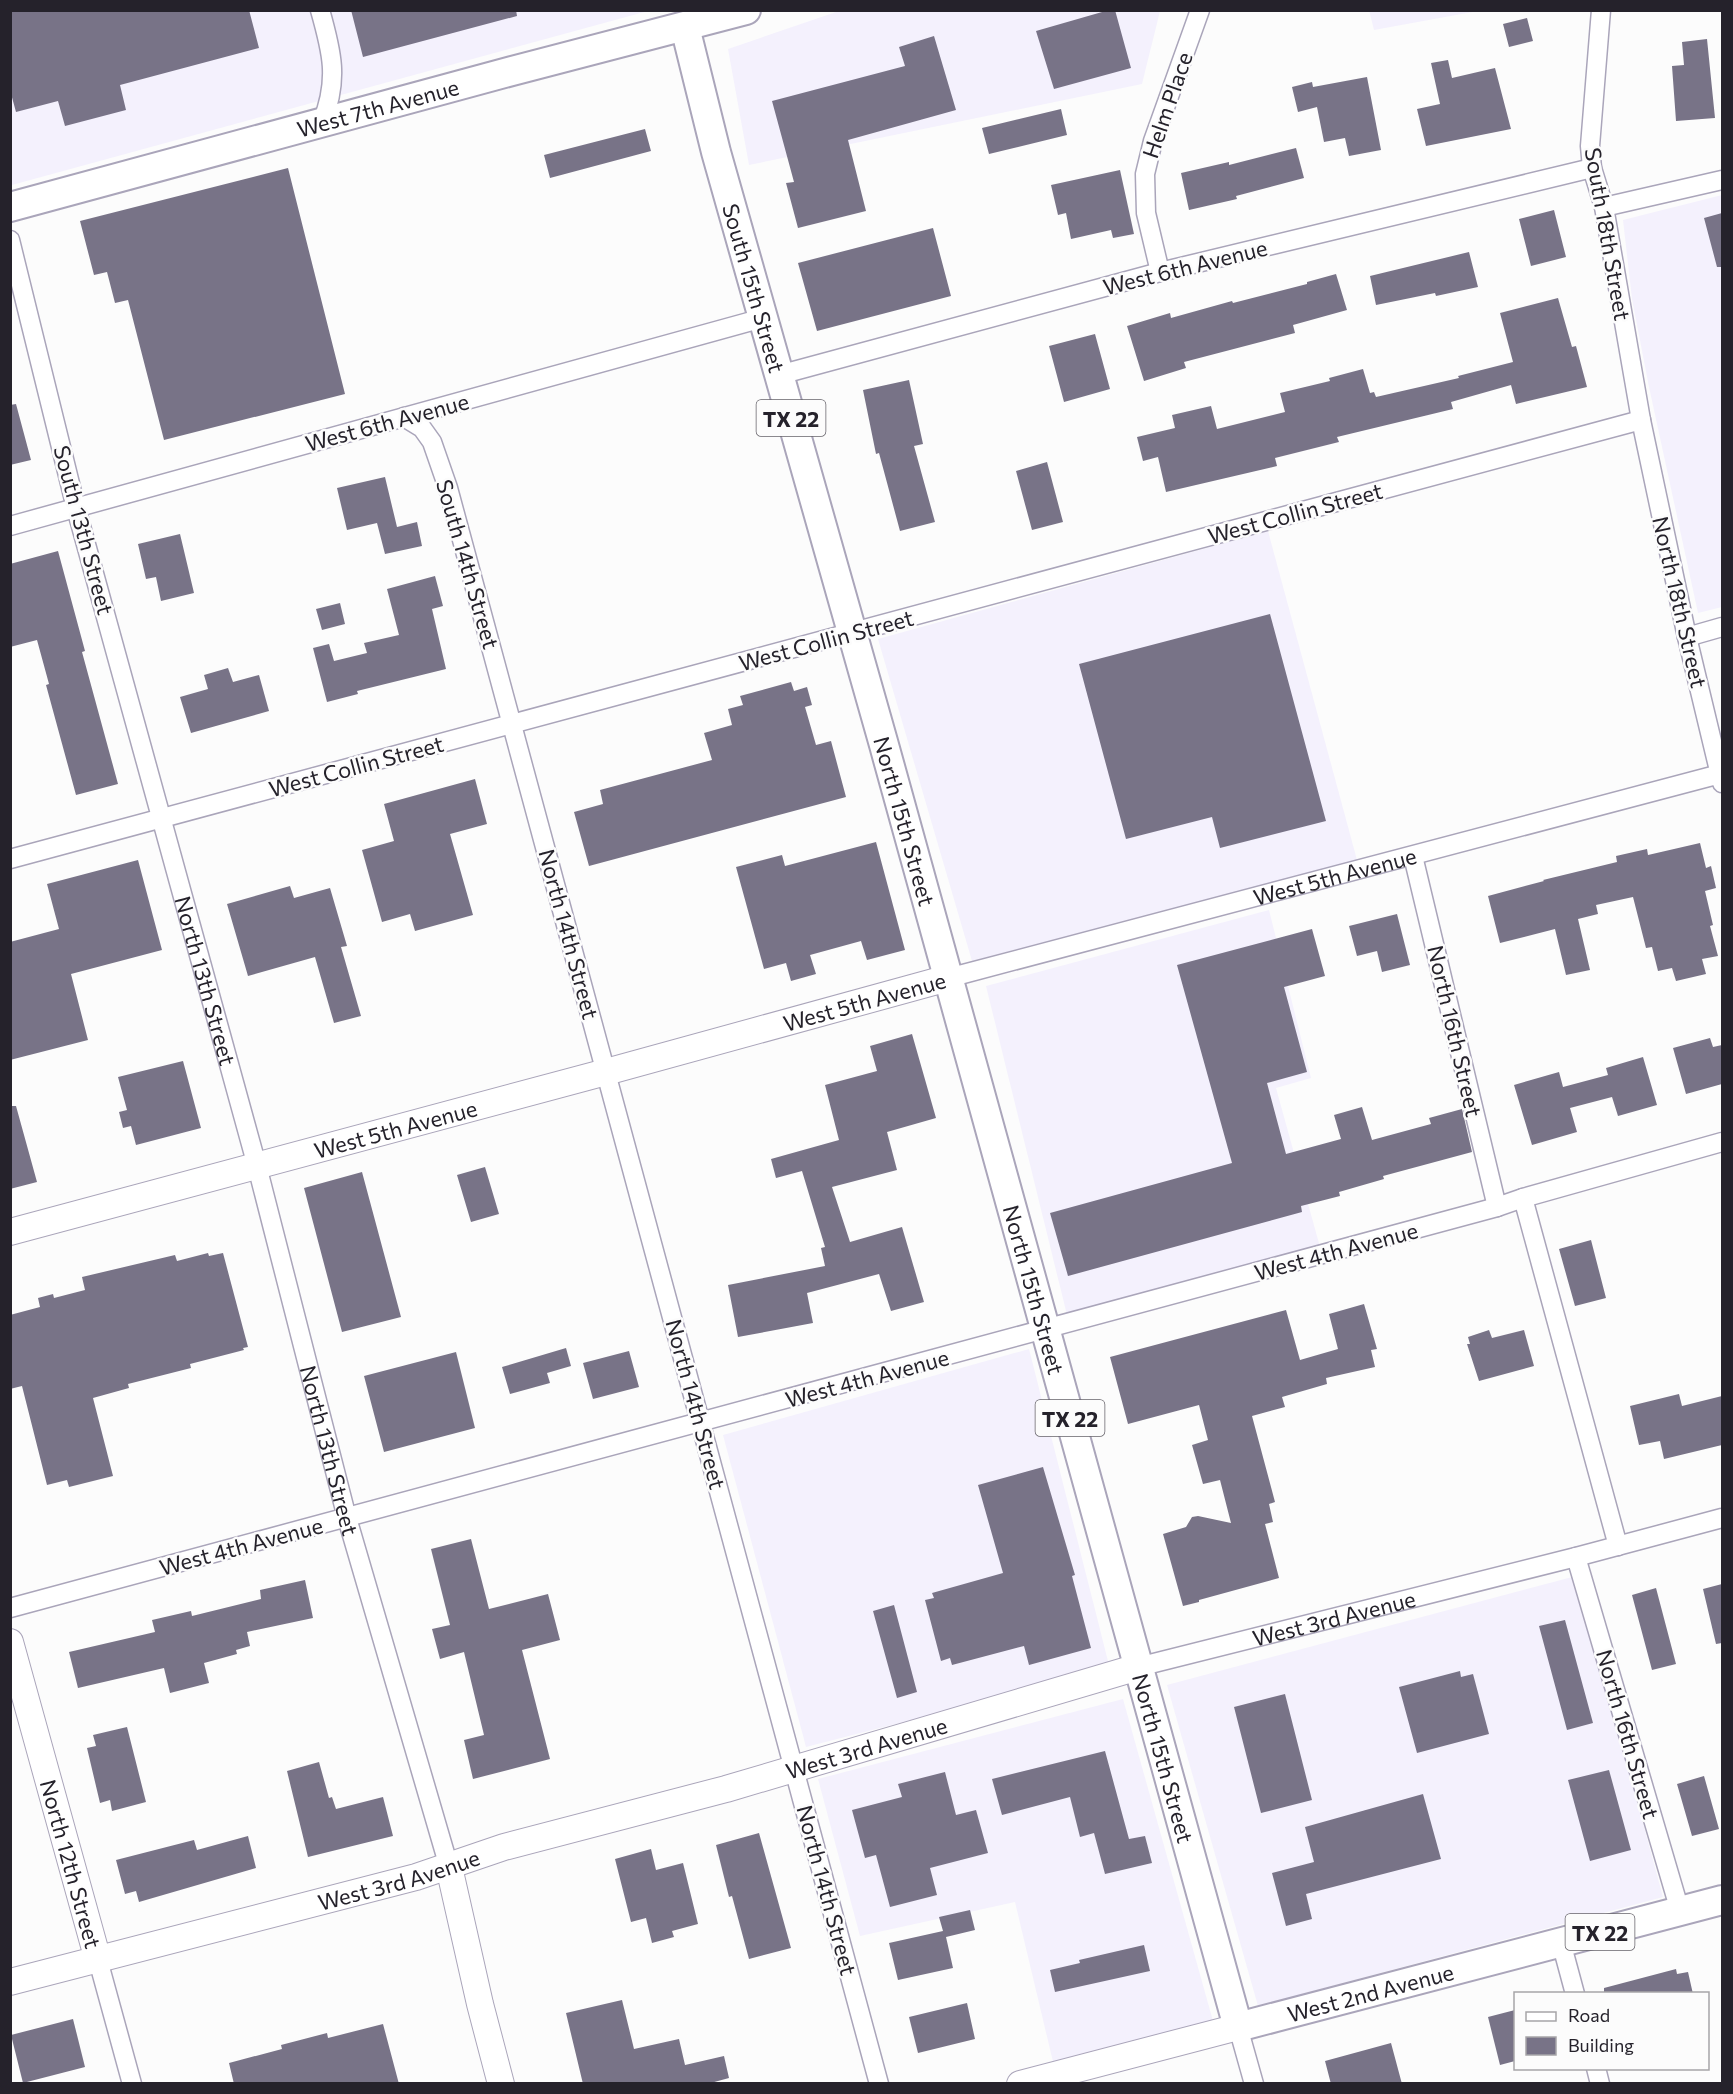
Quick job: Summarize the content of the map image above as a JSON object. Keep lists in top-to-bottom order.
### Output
{
  "streets": {
    "main road": [
      "West 7th Avenue",
      "South 15th Street",
      "TX 22",
      "North 15th Street",
      "West 2nd Avenue"
    ],
    "street": [
      "Helm Place",
      "South 18th Street",
      "West 6th Avenue",
      "West Collin Street",
      "South 13th Street",
      "South 14th Street",
      "North 18th Street",
      "West 5th Avenue",
      "North 14th Street",
      "North 13th Street",
      "North 16th Street",
      "West 4th Avenue",
      "West 3rd Avenue",
      "North 12th Street"
    ]
  },
  "crossings": [
    ["Helm Place", "West 6th Avenue"],
    ["West 7th Avenue", "South 15th Street"],
    ["South 18th Street", "West 6th Avenue"],
    ["South 18th Street", "West Collin Street"],
    ["South 18th Street", "North 18th Street"],
    ["West 6th Avenue", "South 15th Street"],
    ["West 6th Avenue", "South 13th Street"],
    ["West 6th Avenue", "South 14th Street"],
    ["South 15th Street", "West Collin Street"],
    ["South 15th Street", "North 15th Street"],
    ["West Collin Street", "South 13th Street"],
    ["West Collin Street", "South 14th Street"],
    ["West Collin Street", "North 18th Street"],
    ["West Collin Street", "North 15th Street"],
    ["West Collin Street", "North 14th Street"],
    ["West Collin Street", "North 13th Street"],
    ["South 13th Street", "North 13th Street"],
    ["South 14th Street", "North 14th Street"],
    ["North 18th Street", "West 5th Avenue"],
    ["North 15th Street", "West 5th Avenue"],
    ["North 15th Street", "West 4th Avenue"],
    ["North 15th Street", "West 3rd Avenue"],
    ["North 15th Street", "West 2nd Avenue"],
    ["West 5th Avenue", "North 14th Street"],
    ["West 5th Avenue", "North 13th Street"],
    ["West 5th Avenue", "North 16th Street"],
    ["North 14th Street", "West 4th Avenue"],
    ["North 14th Street", "West 3rd Avenue"],
    ["North 13th Street", "West 4th Avenue"],
    ["North 13th Street", "West 3rd Avenue"],
    ["North 16th Street", "West 4th Avenue"],
    ["North 16th Street", "West 3rd Avenue"],
    ["North 16th Street", "West 2nd Avenue"],
    ["West 3rd Avenue", "North 12th Street"]
  ],
  "legend": ["Road", "Building"]
}
